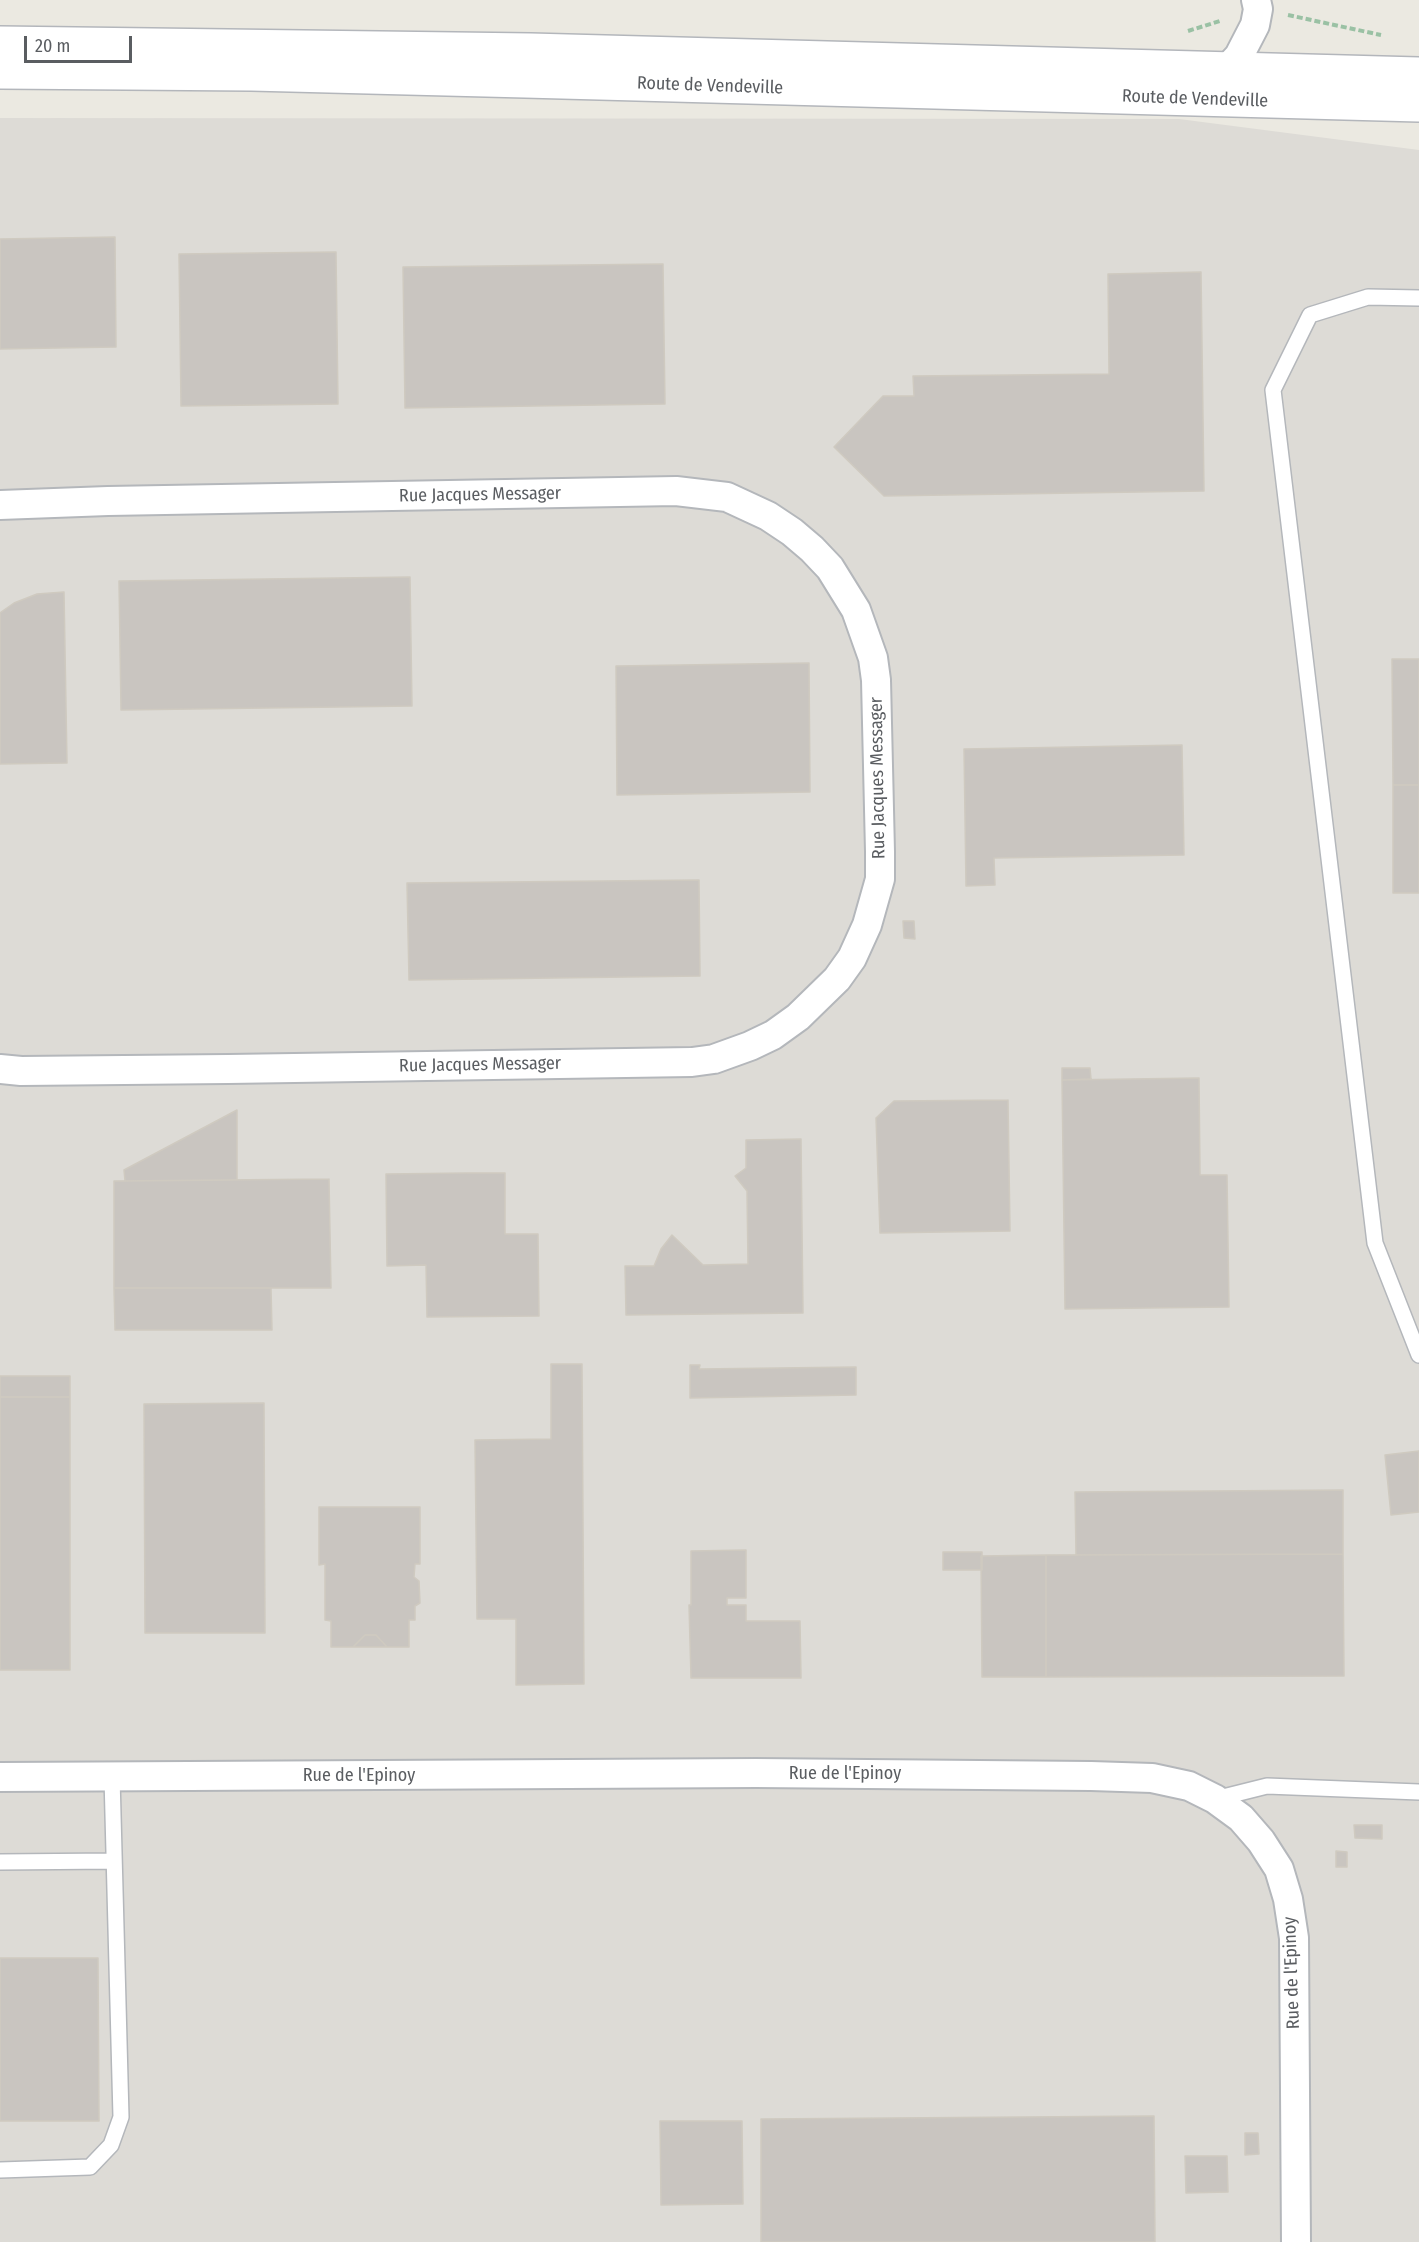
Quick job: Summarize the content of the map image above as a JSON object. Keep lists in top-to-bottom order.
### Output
{
  "streets": {
    "main road": ["Route de Vendeville"],
    "street": ["Rue Jacques Messager", "Rue de l'Epinoy"]
  },
  "scale_bar": "20 m"
}
